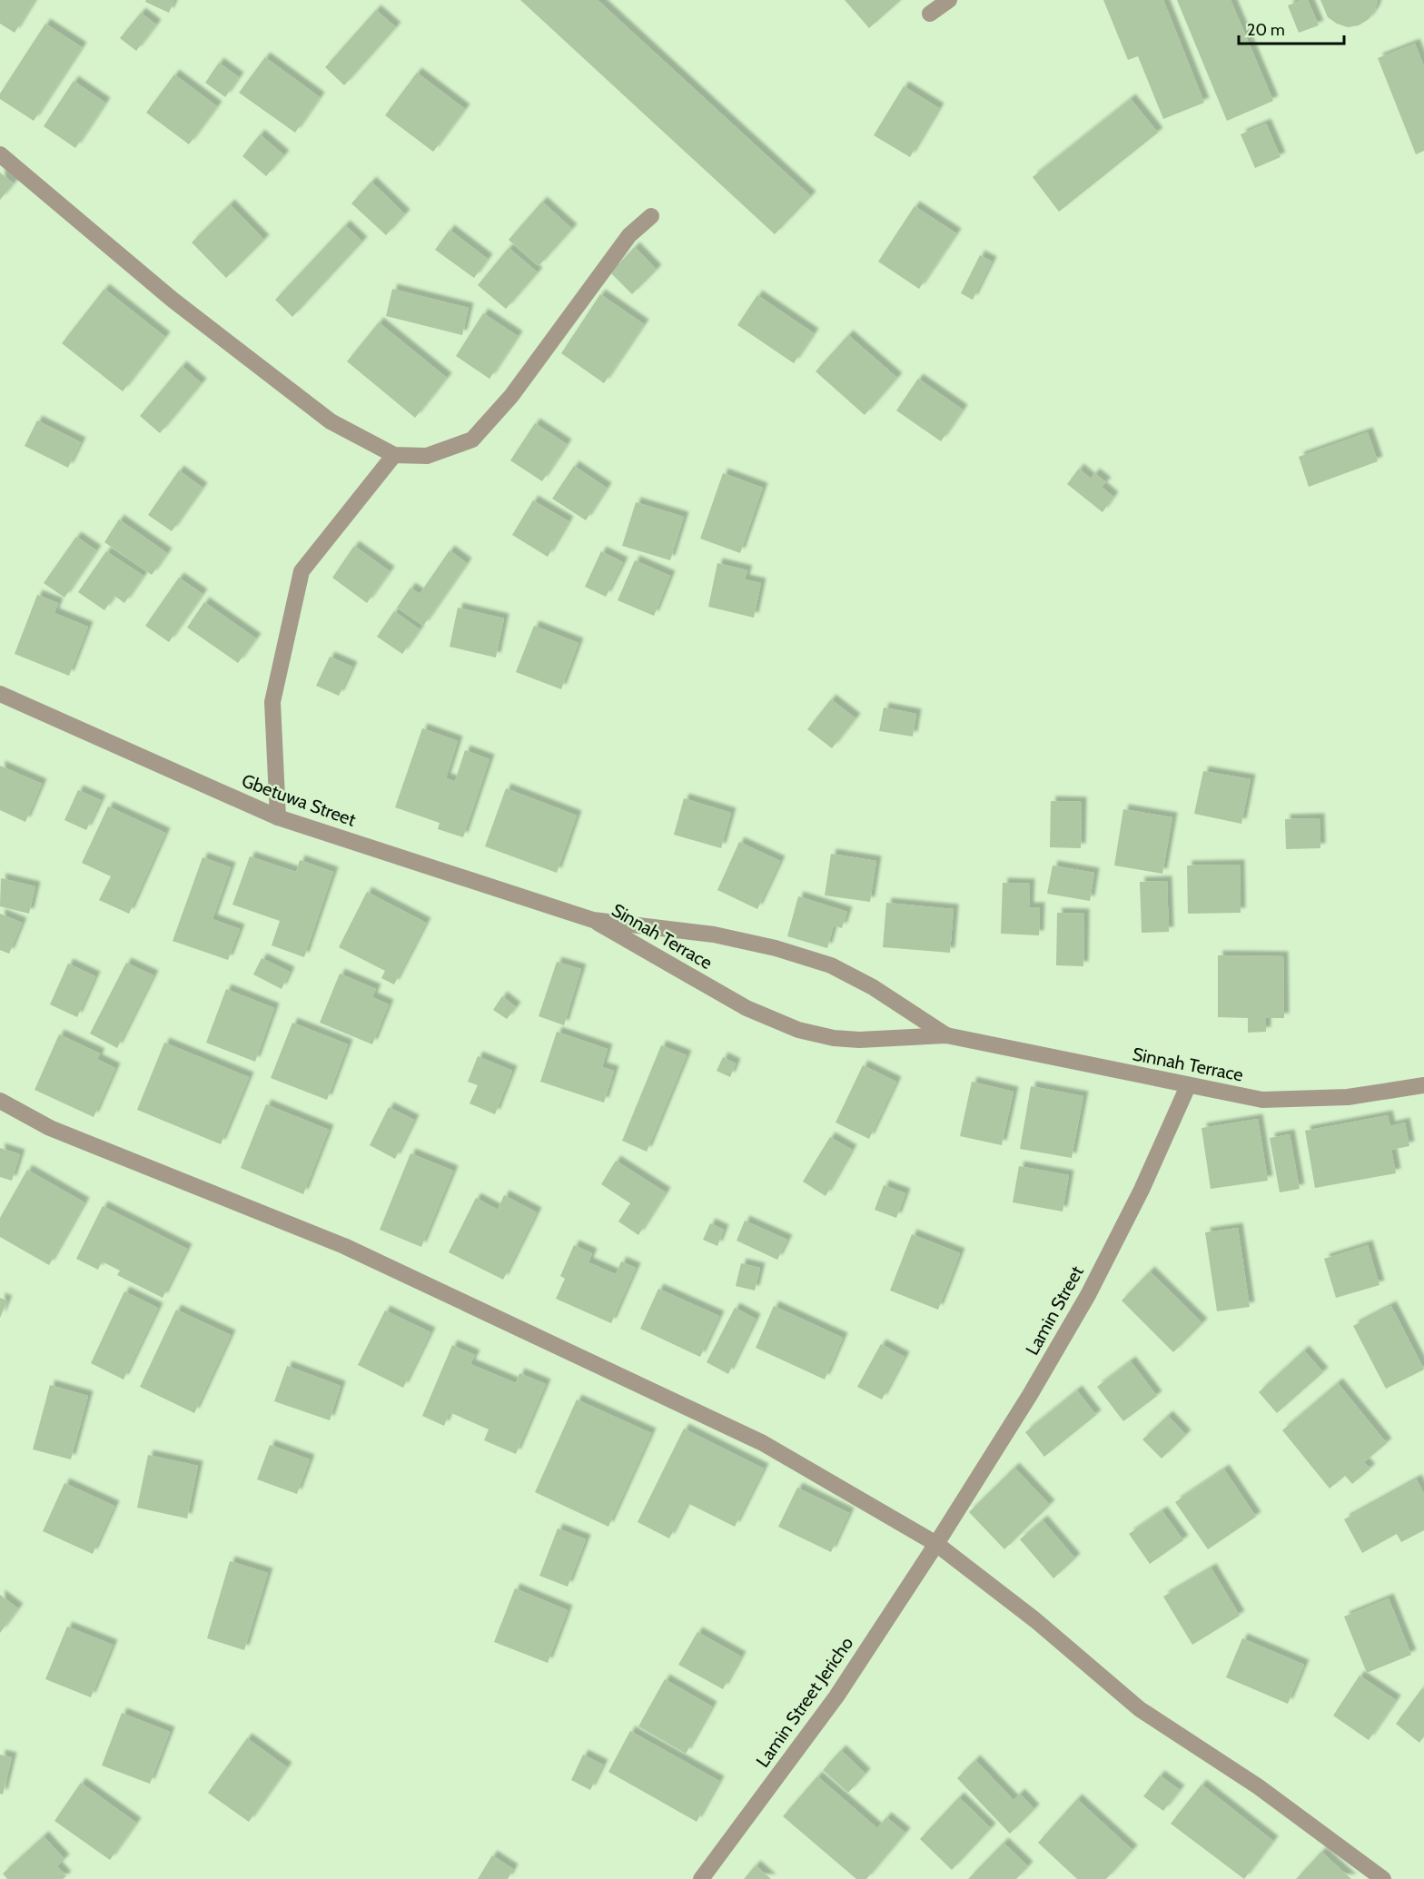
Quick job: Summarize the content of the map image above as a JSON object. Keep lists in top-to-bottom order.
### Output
{
  "streets": {
    "street": [
      "Gbetuwa Street",
      "Sinnah Terrace",
      "Lamin Street",
      "Lamin Street Jericho"
    ]
  },
  "crossings": [
    ["Gbetuwa Street", "Sinnah Terrace"],
    ["Sinnah Terrace", "Lamin Street"],
    ["Lamin Street", "Lamin Street Jericho"]
  ],
  "scale_bar": "20 m"
}
